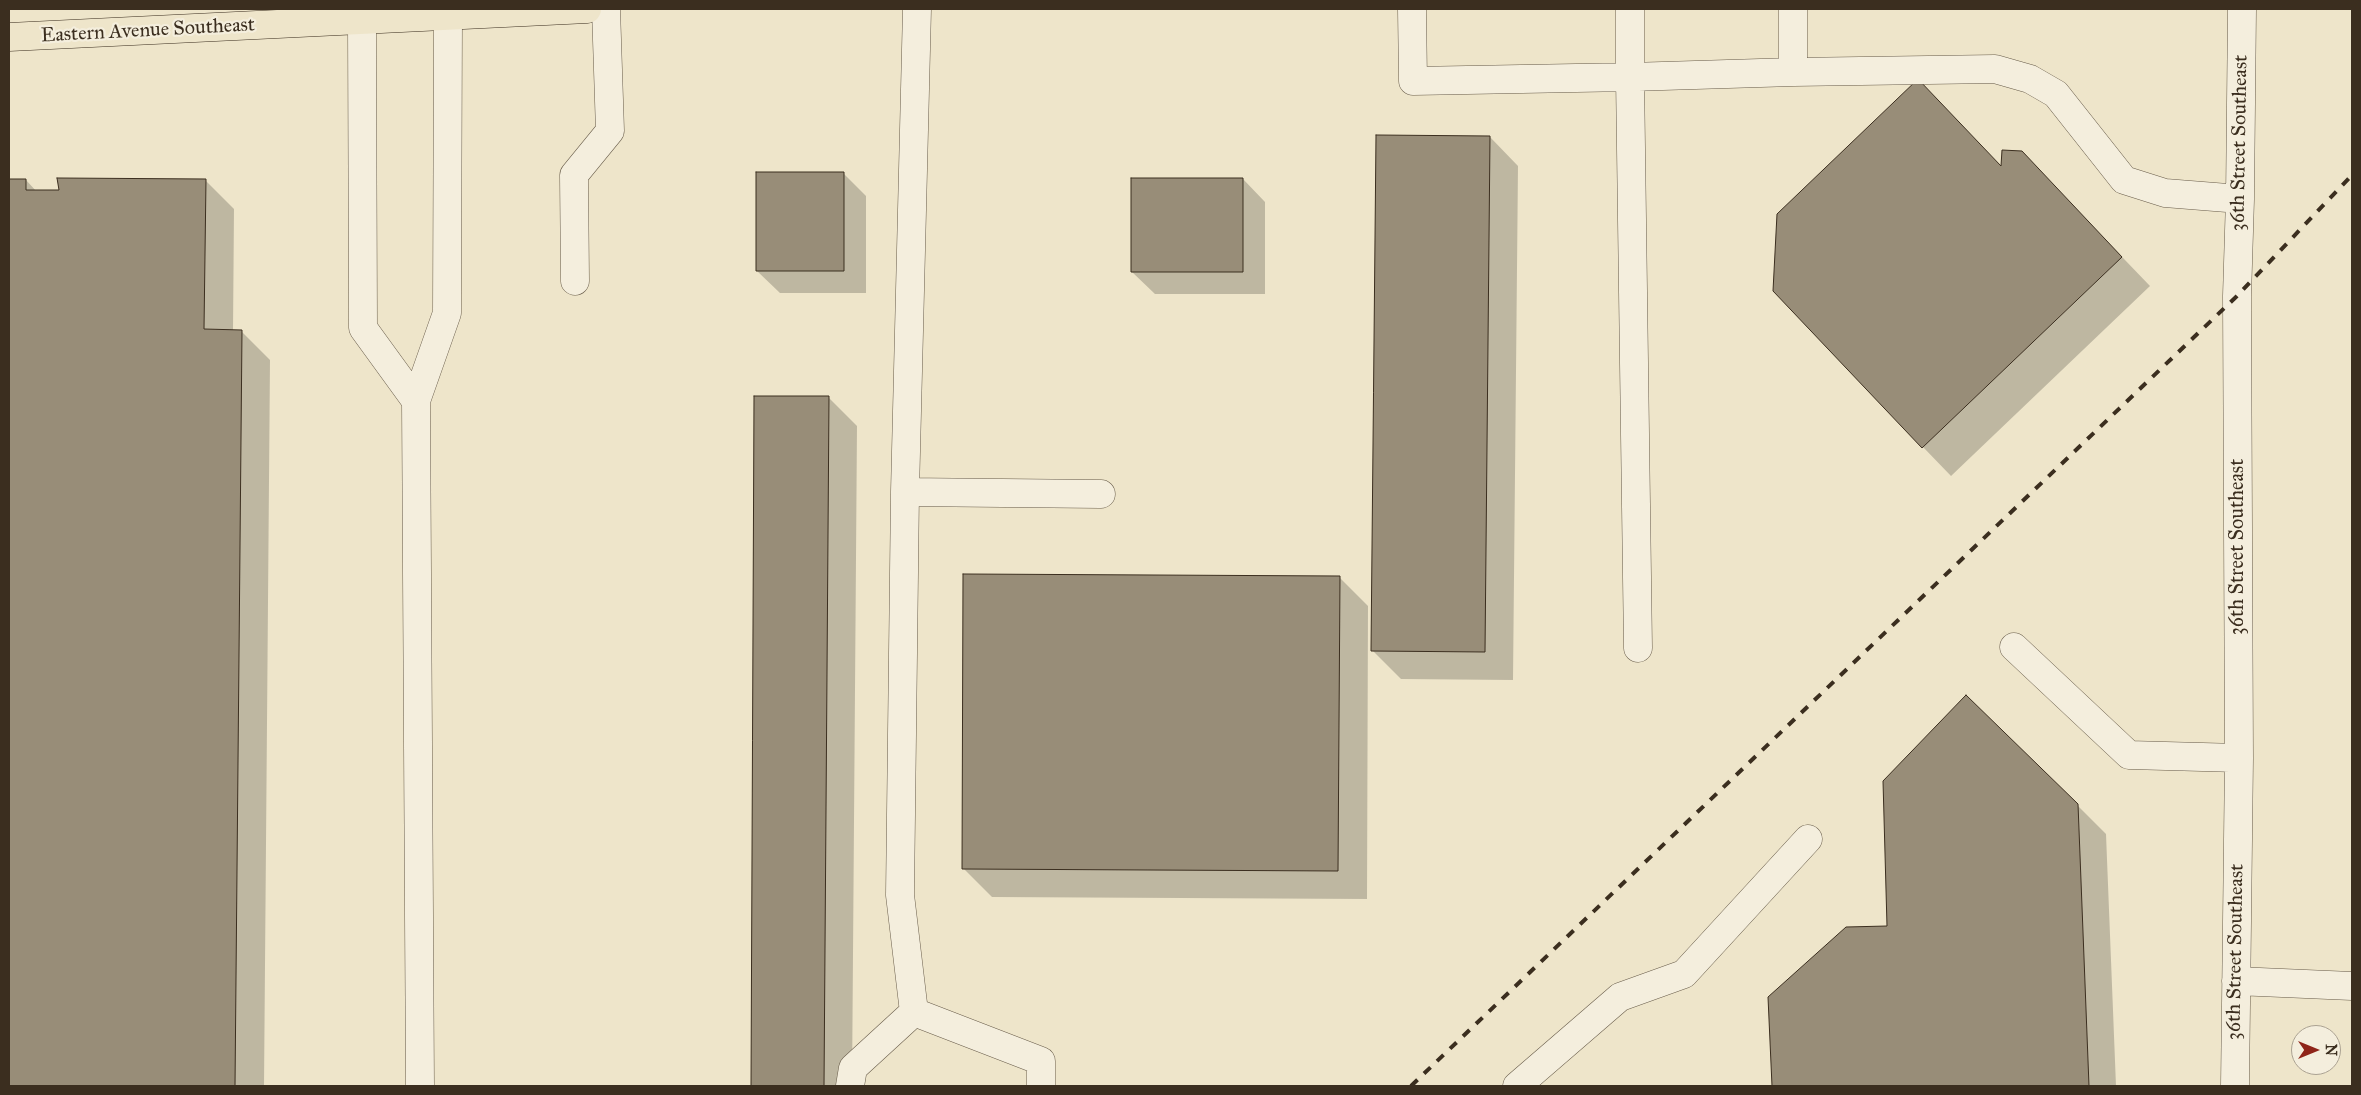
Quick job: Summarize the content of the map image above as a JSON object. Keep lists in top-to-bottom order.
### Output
{
  "streets": {
    "main road": ["Eastern Avenue Southeast"],
    "street": ["36th Street Southeast"]
  },
  "north": "right"
}
